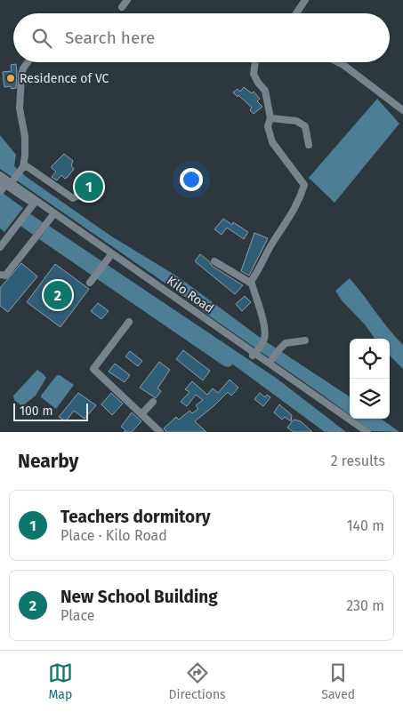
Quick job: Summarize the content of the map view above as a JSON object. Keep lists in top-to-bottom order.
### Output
{
  "streets": {
    "street": ["Kilo Road"]
  },
  "places": ["Residence of VC"],
  "scale_bar": "100 m",
  "page": {
    "search": "Search here",
    "pins": ["1", "2"],
    "scale": "100 m",
    "heading": ["Nearby", "2 results"],
    "list": [
      {
        "mark": "1",
        "name": "Teachers dormitory",
        "note": "Place · Kilo Road",
        "value": "140 m"
      },
      {
        "mark": "2",
        "name": "New School Building",
        "note": "Place",
        "value": "230 m"
      }
    ],
    "nav": ["Map", "Directions", "Saved"]
  }
}
